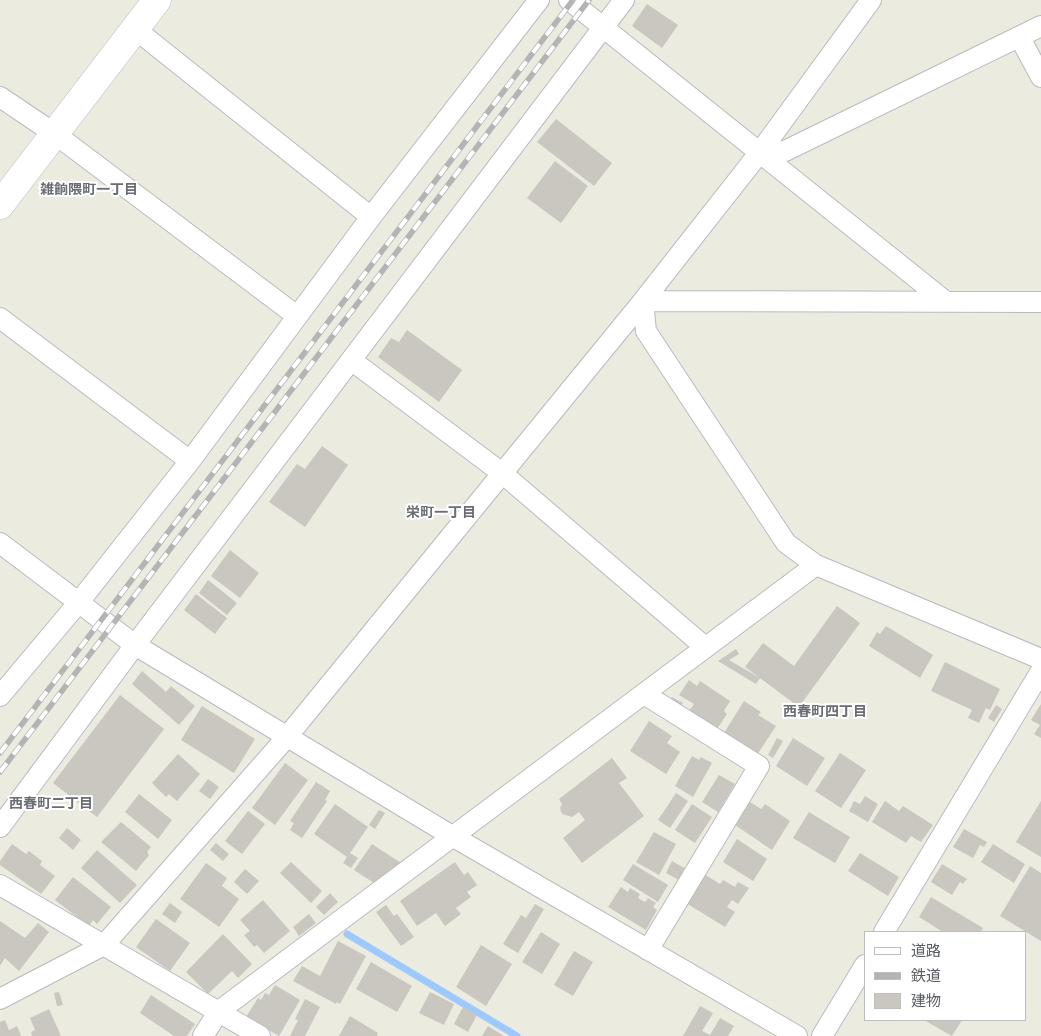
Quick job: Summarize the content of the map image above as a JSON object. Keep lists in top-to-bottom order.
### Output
{
  "districts": [
    "雑餉隈町一丁目",
    "栄町一丁目",
    "西春町四丁目",
    "西春町二丁目"
  ],
  "legend": ["道路", "鉄道", "建物"]
}
